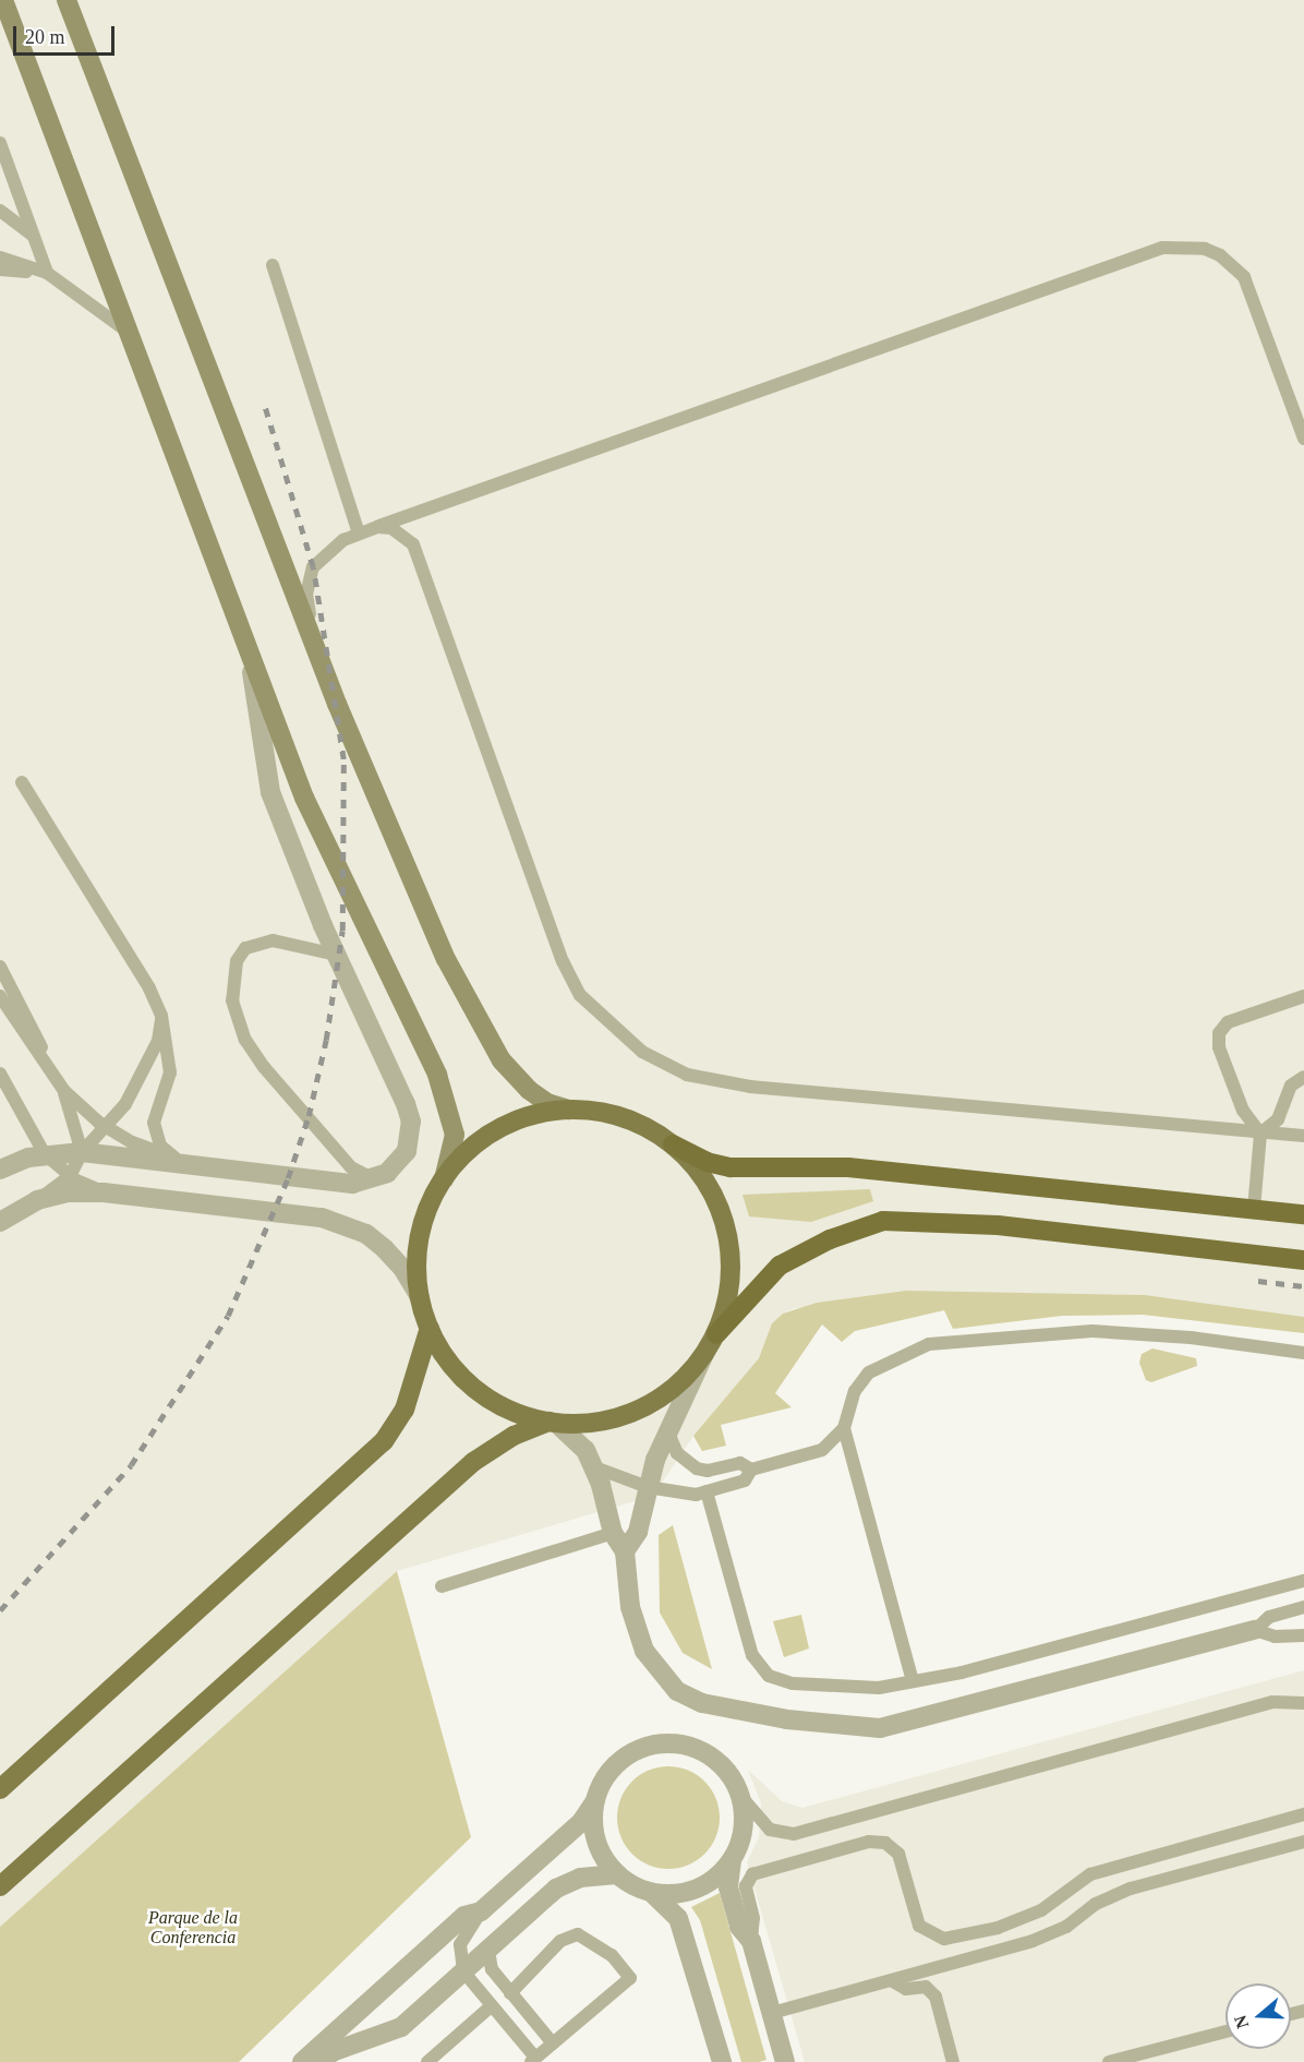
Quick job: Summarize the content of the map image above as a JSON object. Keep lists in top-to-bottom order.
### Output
{
  "parks": ["Parque de la Conferencia"],
  "scale_bar": "20 m",
  "north": "left"
}
